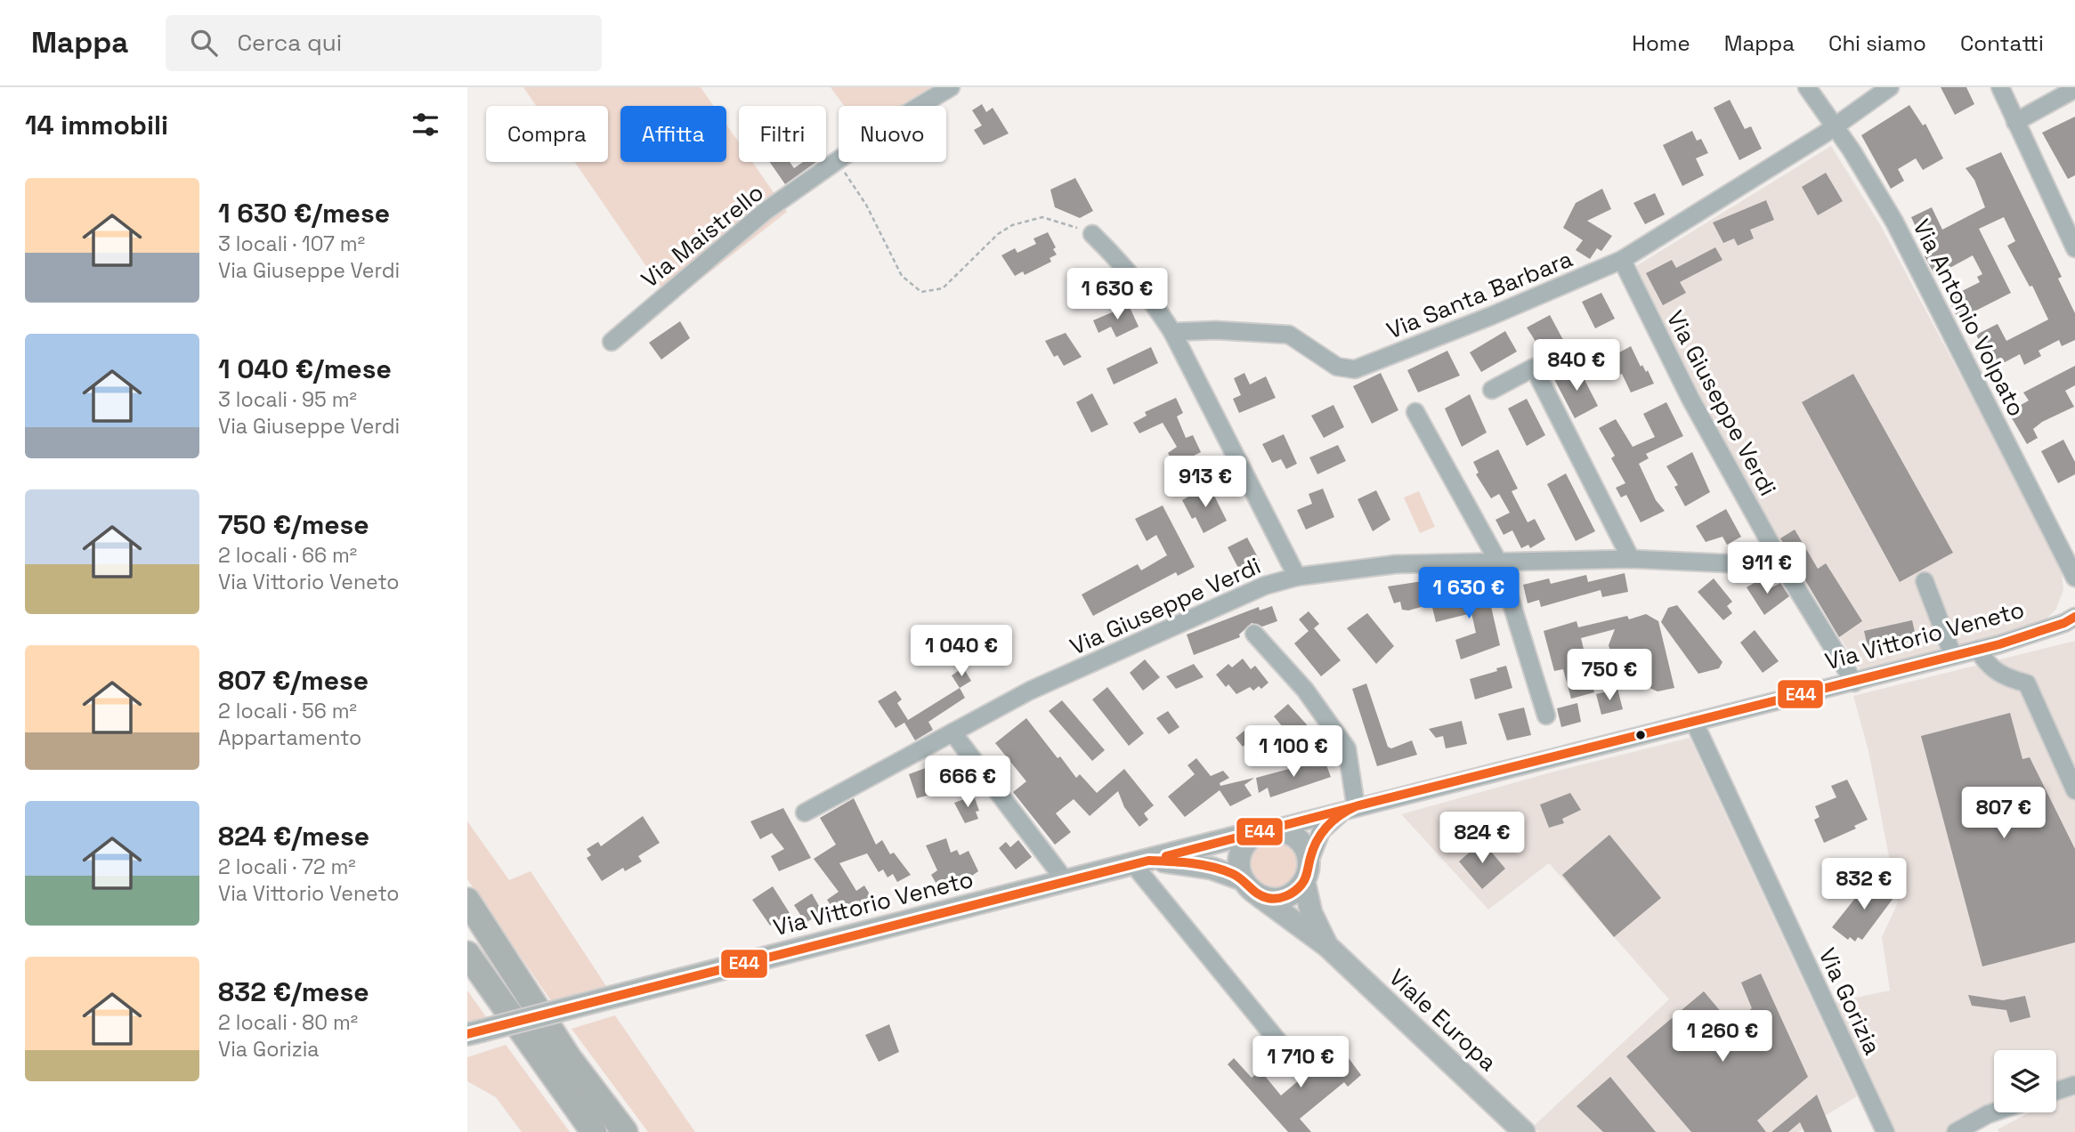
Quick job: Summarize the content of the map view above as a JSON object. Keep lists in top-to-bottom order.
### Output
{
  "streets": {
    "main road": ["Via Vittorio Veneto", "Viale Europa"],
    "street": [
      "Via Maistrello",
      "Via Santa Barbara",
      "Via Antonio Volpato",
      "Via Giuseppe Verdi",
      "Via Gorizia"
    ]
  },
  "crossings": [
    ["Via Santa Barbara", "Via Antonio Volpato"],
    ["Via Santa Barbara", "Via Giuseppe Verdi"],
    ["Via Giuseppe Verdi", "Via Vittorio Veneto"],
    ["Via Vittorio Veneto", "Via Gorizia"],
    ["Via Vittorio Veneto", "Viale Europa"]
  ],
  "lines": ["transit line E44"],
  "page": {
    "header": "Mappa",
    "search": "Cerca qui",
    "nav": [
      "Home",
      "Mappa",
      "Chi siamo",
      "Contatti"
    ],
    "heading": "14 immobili",
    "chip": [
      "Compra",
      "Affitta",
      "Filtri",
      "Nuovo"
    ],
    "list": [
      {
        "name": "1 630 €/mese",
        "note": "3 locali · 107 m² · Via Giuseppe Verdi"
      },
      {
        "name": "1 040 €/mese",
        "note": "3 locali · 95 m² · Via Giuseppe Verdi"
      },
      {
        "name": "750 €/mese",
        "note": "2 locali · 66 m² · Via Vittorio Veneto"
      },
      {
        "name": "807 €/mese",
        "note": "2 locali · 56 m² · Appartamento"
      },
      {
        "name": "824 €/mese",
        "note": "2 locali · 72 m² · Via Vittorio Veneto"
      },
      {
        "name": "832 €/mese",
        "note": "2 locali · 80 m² · Via Gorizia"
      }
    ],
    "price": [
      "1 630 €",
      "840 €",
      "913 €",
      "911 €",
      "1 630 €",
      "1 040 €",
      "750 €",
      "1 100 €",
      "666 €",
      "807 €",
      "824 €",
      "832 €",
      "1 260 €",
      "1 710 €"
    ]
  }
}
